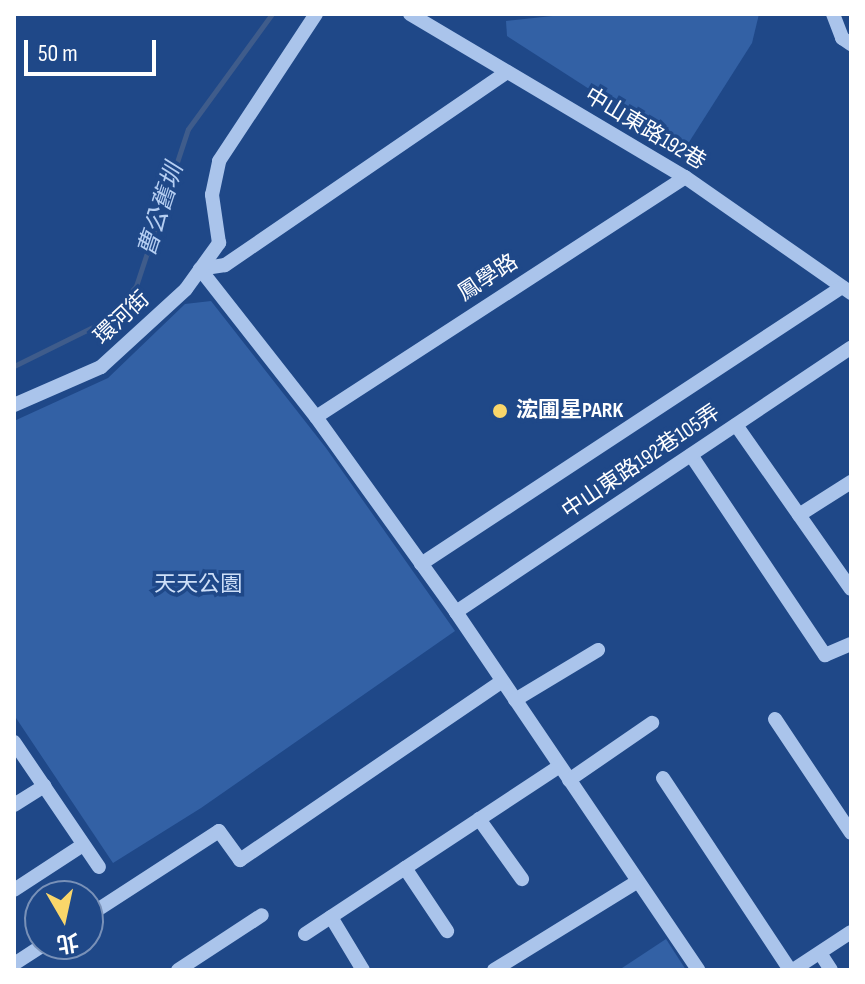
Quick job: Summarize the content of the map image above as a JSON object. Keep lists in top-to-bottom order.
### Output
{
  "streets": {
    "street": [
      "中山東路192巷",
      "鳳學路",
      "環河街",
      "中山東路192巷105弄"
    ]
  },
  "crossings": [
    ["中山東路192巷", "鳳學路"]
  ],
  "water": ["曹公舊圳"],
  "parks": ["天天公園"],
  "places": ["浤圃星PARK"],
  "scale_bar": "50 m",
  "north": "bottom"
}
